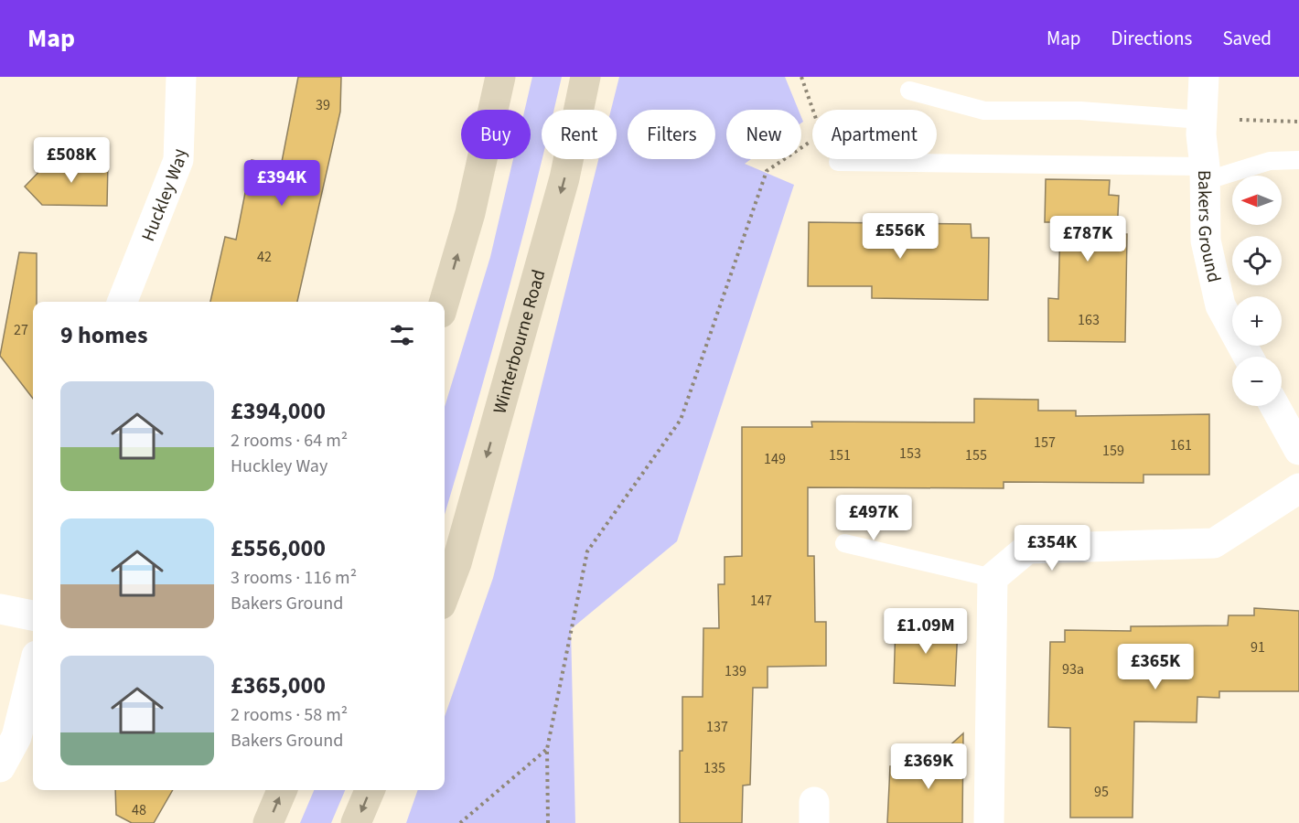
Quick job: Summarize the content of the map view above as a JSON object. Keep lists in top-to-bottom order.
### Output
{
  "streets": {
    "main road": ["Winterbourne Road"],
    "street": ["Huckley Way", "Bakers Ground"]
  },
  "house_numbers": [
    "39",
    "42",
    "163",
    "27",
    "157",
    "161",
    "159",
    "153",
    "151",
    "155",
    "149",
    "147",
    "91",
    "93a",
    "139",
    "137",
    "135",
    "95",
    "48"
  ],
  "north": "left",
  "page": {
    "header": "Map",
    "nav": ["Map", "Directions", "Saved"],
    "chip": [
      "Buy",
      "Rent",
      "Filters",
      "New",
      "Apartment"
    ],
    "price": [
      "£508K",
      "£394K",
      "£556K",
      "£787K",
      "£497K",
      "£354K",
      "£1.09M",
      "£365K",
      "£369K"
    ],
    "map_buttons": ["+", "−"],
    "heading": "9 homes",
    "list": [
      {
        "name": "£394,000",
        "note": "2 rooms · 64 m² · Huckley Way"
      },
      {
        "name": "£556,000",
        "note": "3 rooms · 116 m² · Bakers Ground"
      },
      {
        "name": "£365,000",
        "note": "2 rooms · 58 m² · Bakers Ground"
      }
    ]
  }
}
